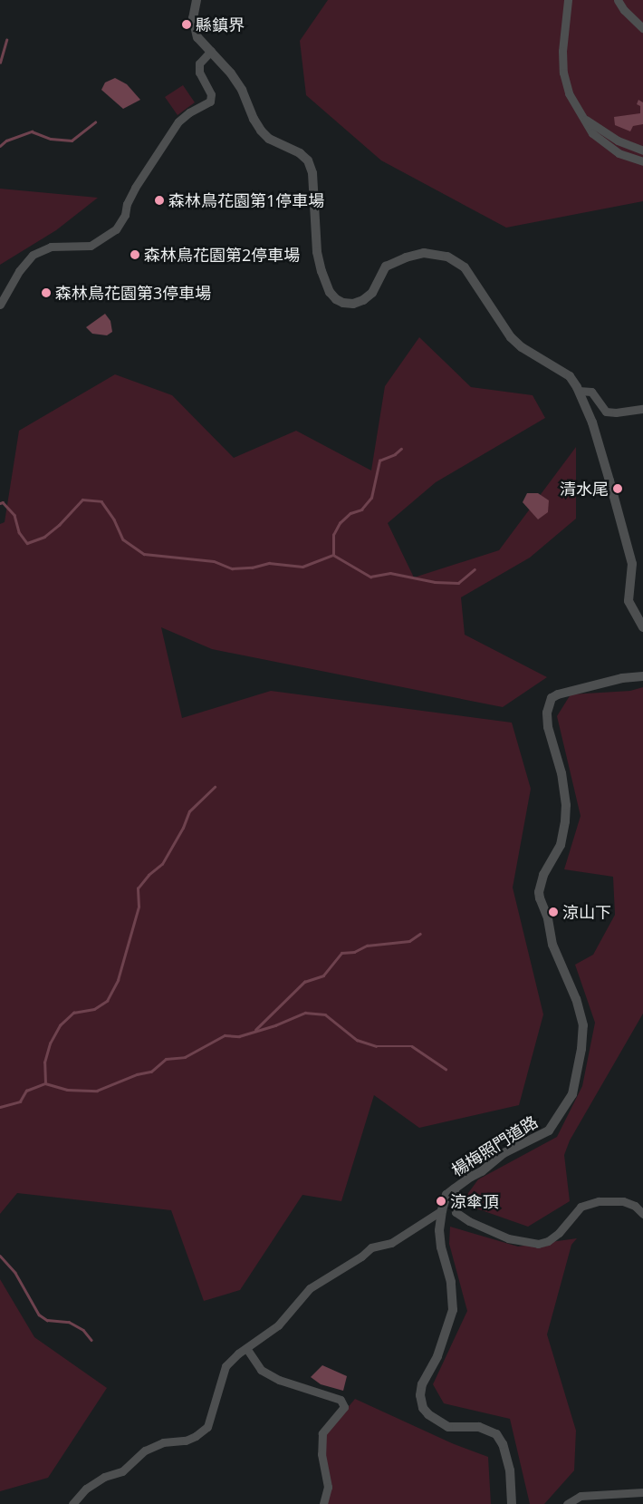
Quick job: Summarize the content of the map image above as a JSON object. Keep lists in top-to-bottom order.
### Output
{
  "streets": {
    "street": ["楊梅照門道路"]
  },
  "places": [
    "縣鎮界",
    "森林鳥花園第1停車場",
    "森林鳥花園第2停車場",
    "森林鳥花園第3停車場",
    "清水尾",
    "涼山下",
    "涼傘頂"
  ]
}
